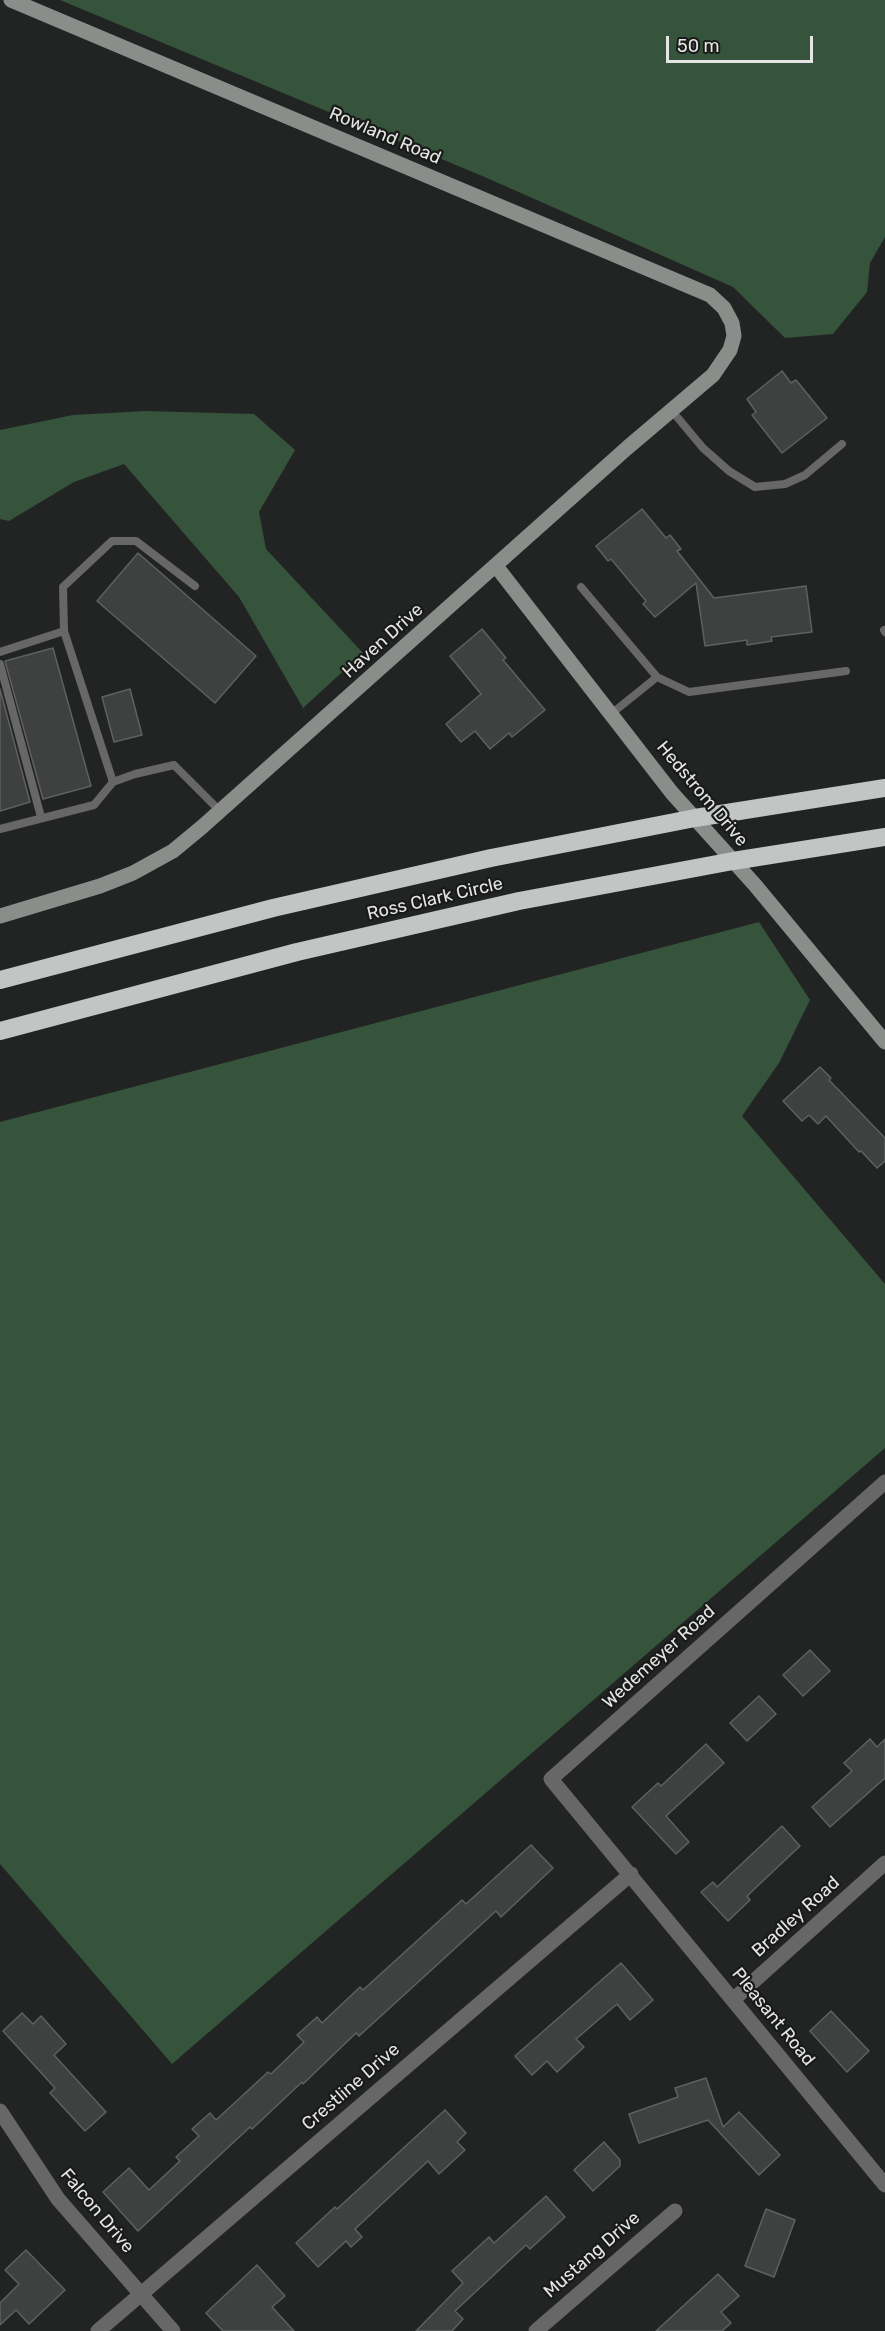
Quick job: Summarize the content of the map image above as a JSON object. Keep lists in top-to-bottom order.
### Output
{
  "streets": {
    "highway": ["Ross Clark Circle"],
    "street": [
      "Rowland Road",
      "Haven Drive",
      "Hedstrom Drive",
      "Wedemeyer Road",
      "Bradley Road",
      "Pleasant Road",
      "Crestline Drive",
      "Falcon Drive",
      "Mustang Drive"
    ]
  },
  "crossings": [
    ["Rowland Road", "Haven Drive"],
    ["Haven Drive", "Hedstrom Drive"],
    ["Hedstrom Drive", "Ross Clark Circle"],
    ["Wedemeyer Road", "Pleasant Road"],
    ["Wedemeyer Road", "Crestline Drive"],
    ["Bradley Road", "Pleasant Road"],
    ["Pleasant Road", "Crestline Drive"],
    ["Crestline Drive", "Falcon Drive"]
  ],
  "scale_bar": "50 m"
}
